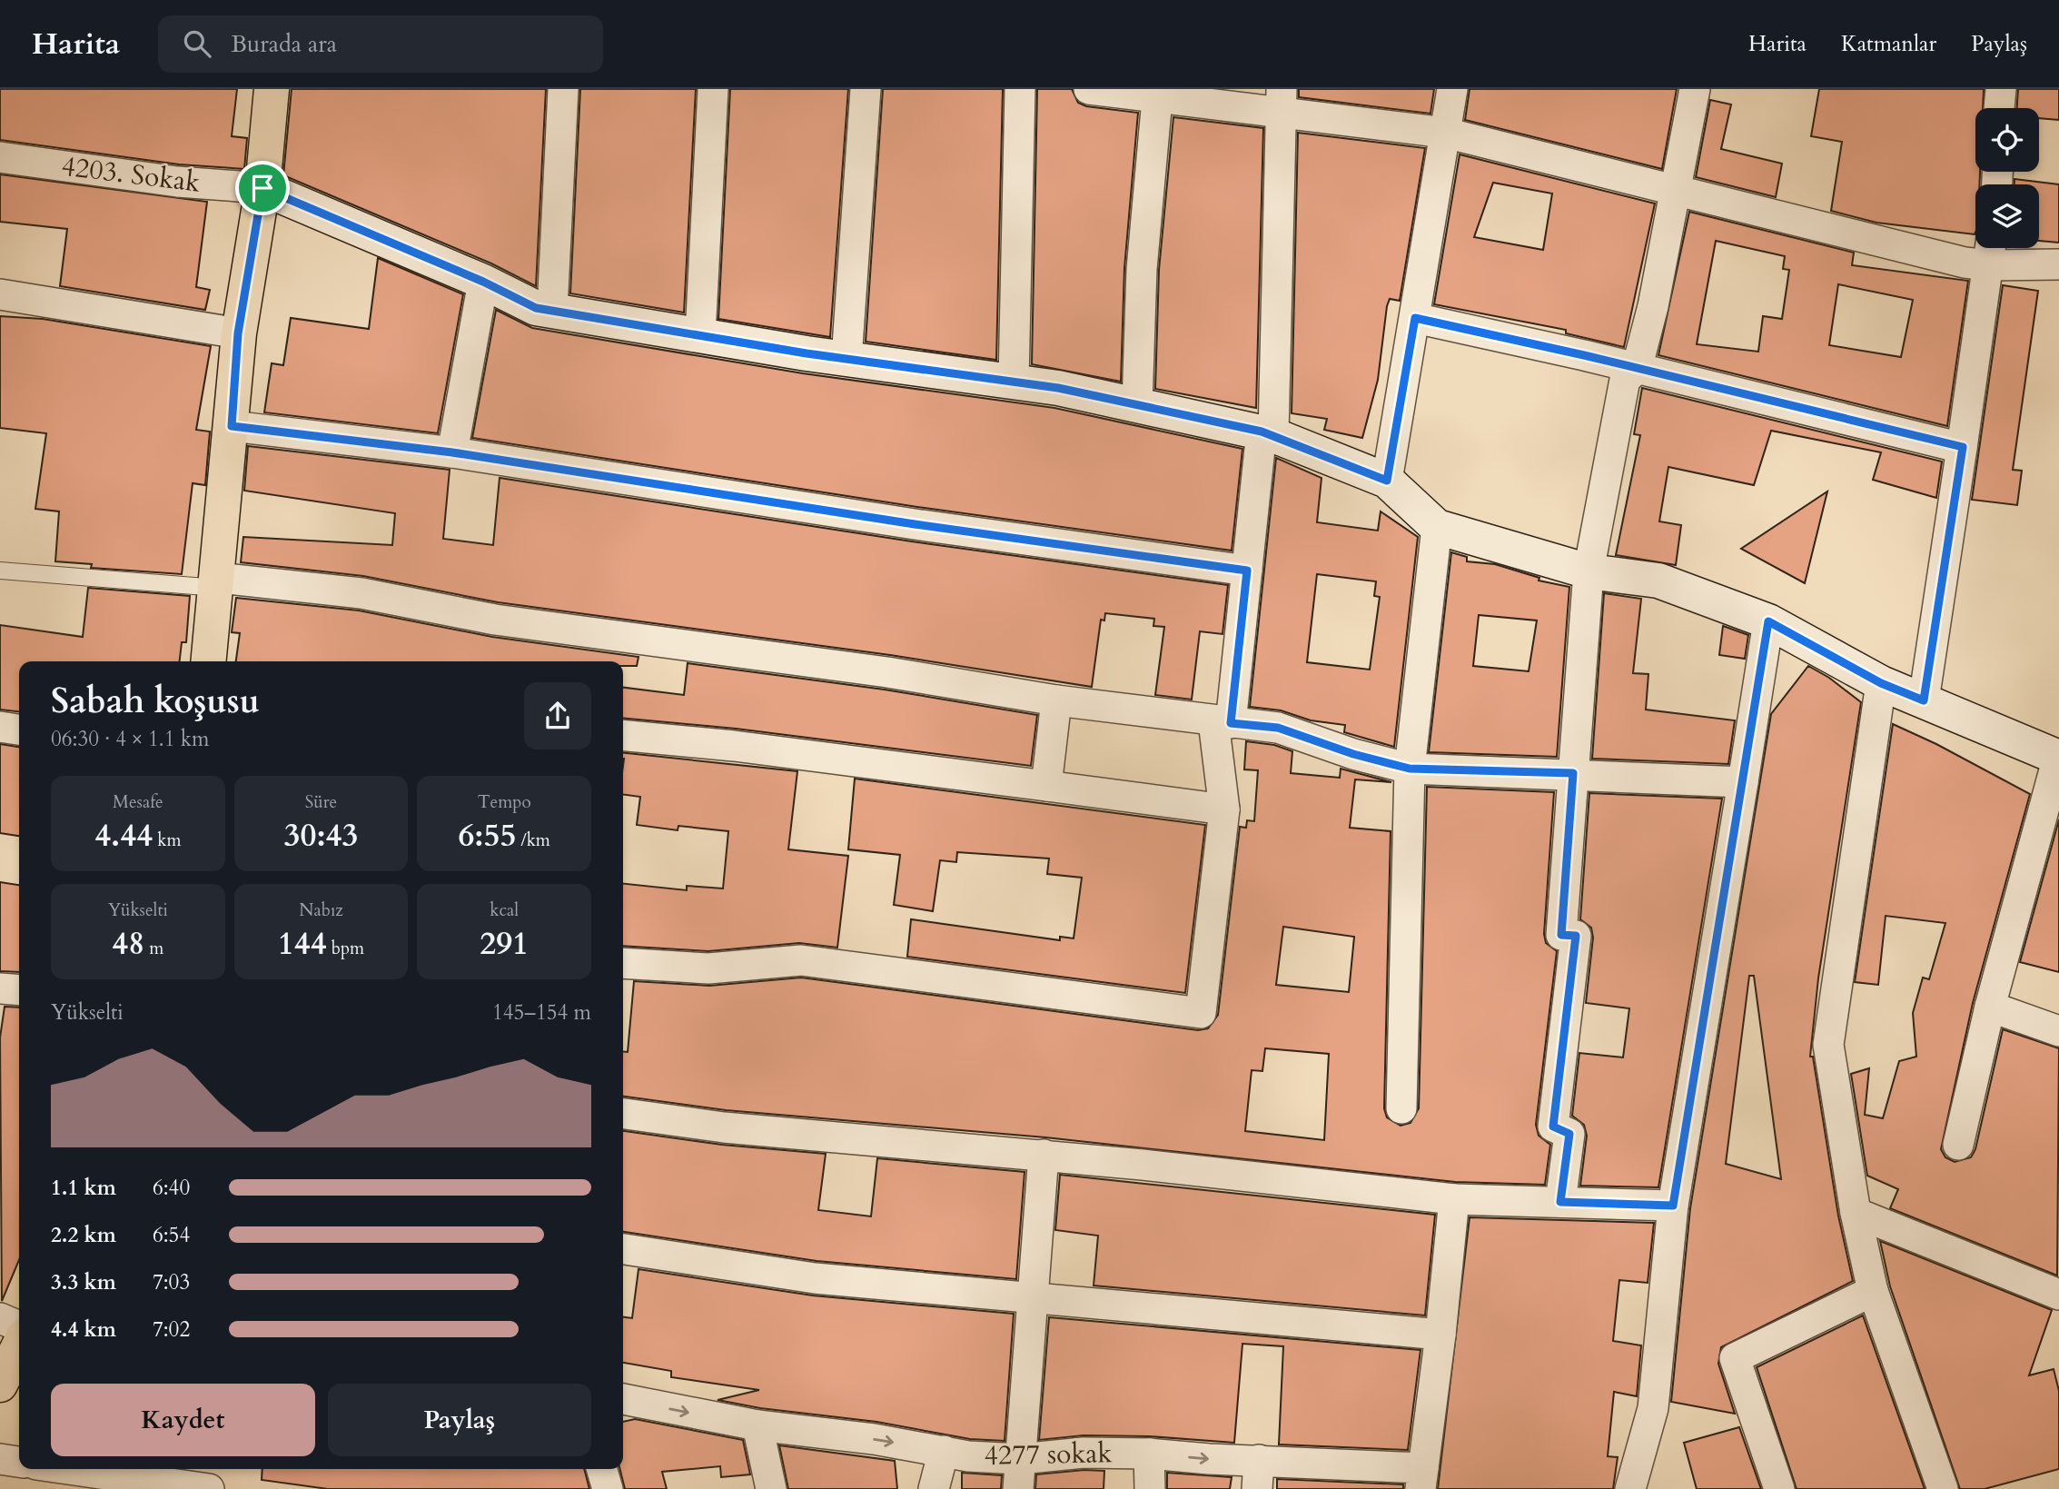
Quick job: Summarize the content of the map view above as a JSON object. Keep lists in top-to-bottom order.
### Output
{
  "streets": {
    "street": ["4203. Sokak", "4277 sokak"]
  },
  "page": {
    "header": "Harita",
    "search": "Burada ara",
    "nav": ["Harita", "Katmanlar", "Paylaş"],
    "heading": ["Sabah koşusu", "06:30 · 4 × 1.1 km"],
    "stats": [
      ["Mesafe", "4.44 km"],
      ["Süre", "30:43"],
      ["Tempo", "6:55 /km"],
      ["Yükselti", "48 m"],
      ["Nabız", "144 bpm"],
      ["kcal", "291"]
    ],
    "chart": ["Yükselti", "145–154 m"],
    "list": [
      {
        "name": "1.1 km",
        "note": "6:40"
      },
      {
        "name": "2.2 km",
        "note": "6:54"
      },
      {
        "name": "3.3 km",
        "note": "7:03"
      },
      {
        "name": "4.4 km",
        "note": "7:02"
      }
    ],
    "buttons": ["Kaydet", "Paylaş"]
  }
}
